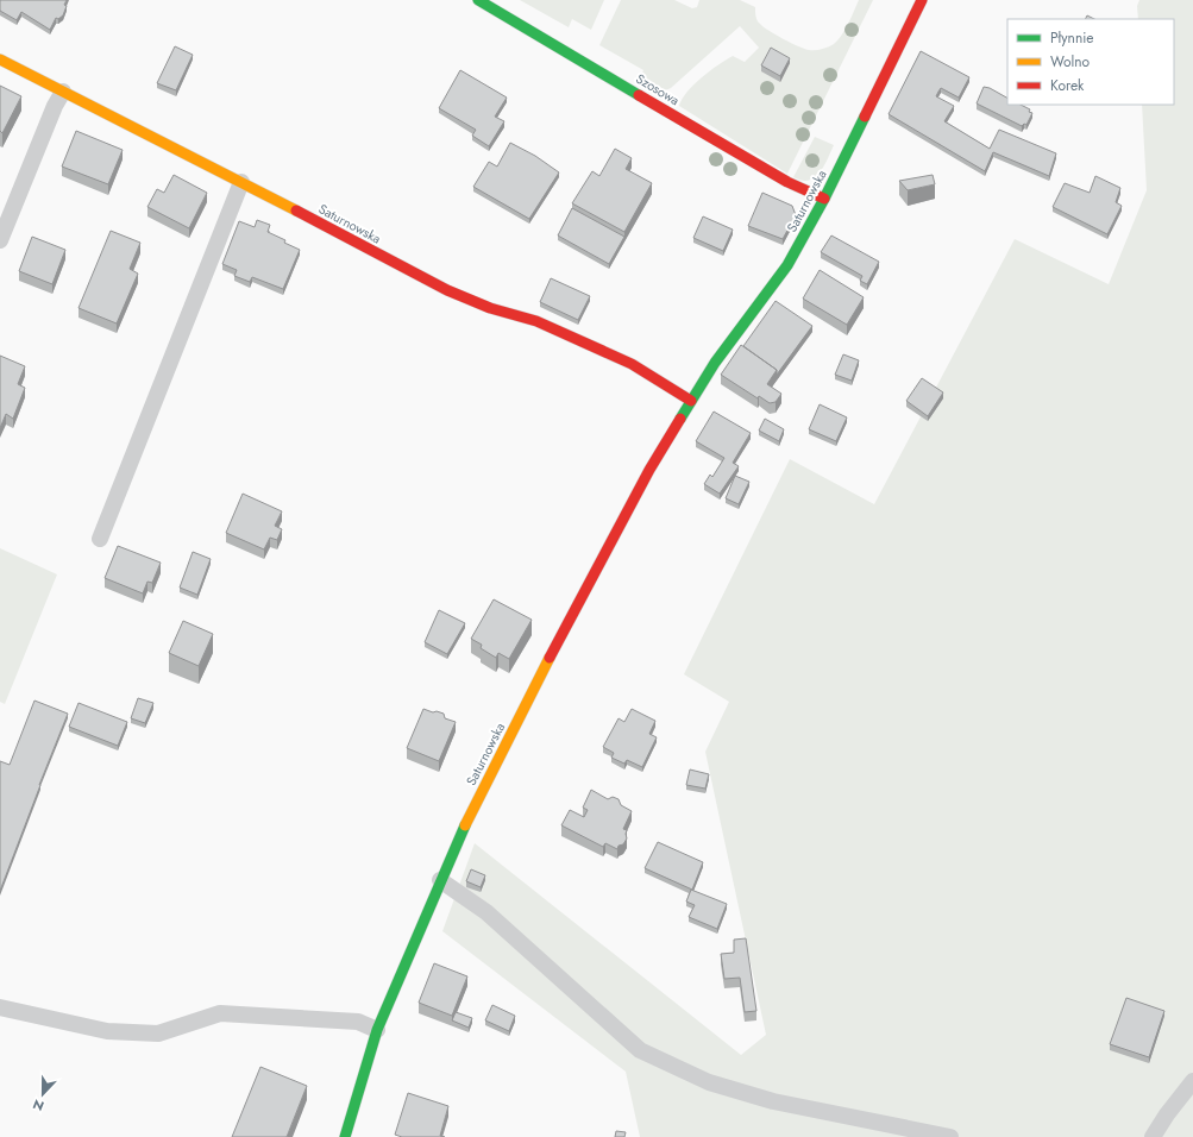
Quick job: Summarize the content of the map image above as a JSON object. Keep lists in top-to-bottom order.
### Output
{
  "streets": {
    "street": ["Szosowa", "Saturnowska"]
  },
  "crossings": [
    ["Szosowa", "Saturnowska"]
  ],
  "legend": ["Płynnie", "Wolno", "Korek"],
  "north": "bottom"
}
